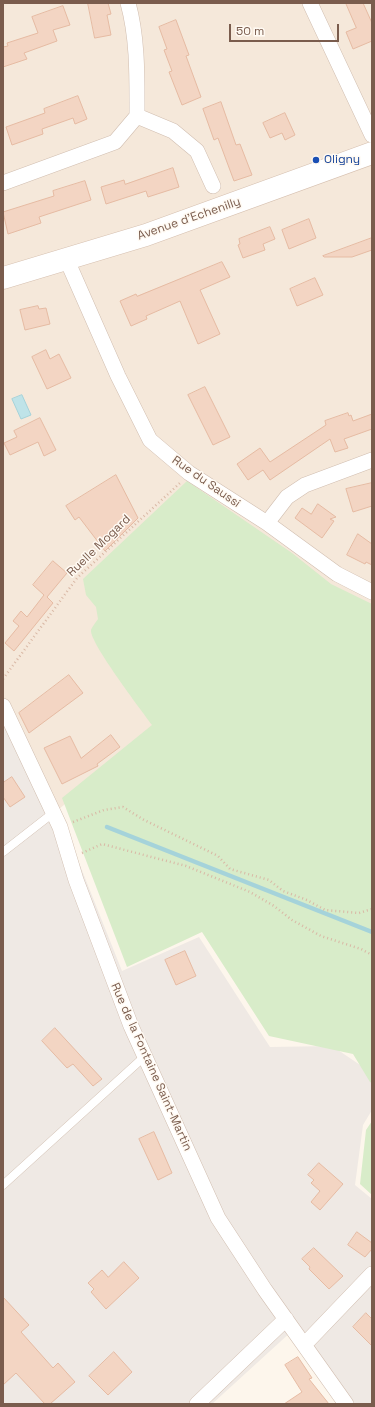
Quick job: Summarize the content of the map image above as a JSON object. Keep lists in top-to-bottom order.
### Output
{
  "streets": {
    "street": ["Avenue d'Echenilly", "Rue du Saussi", "Rue de la Fontaine Saint-Martin"],
    "path": ["Ruelle Mogard"]
  },
  "crossings": [
    ["Avenue d'Echenilly", "Rue du Saussi"],
    ["Rue du Saussi", "Ruelle Mogard"]
  ],
  "places": ["Oligny"],
  "scale_bar": "50 m"
}
